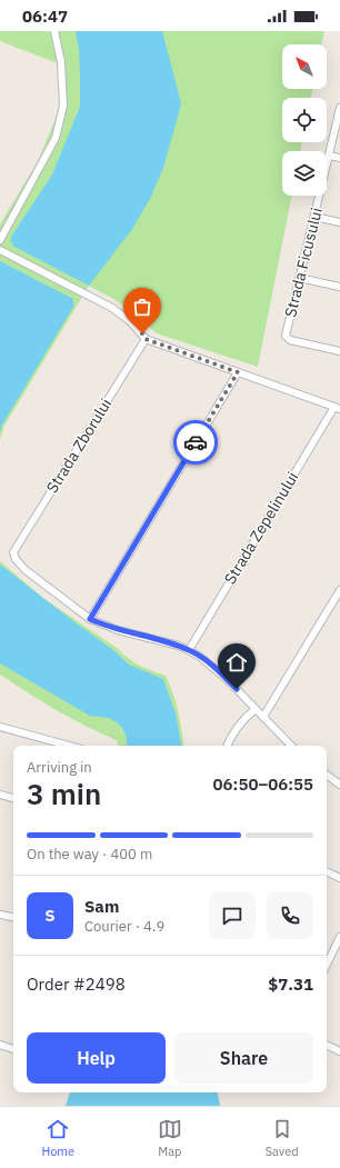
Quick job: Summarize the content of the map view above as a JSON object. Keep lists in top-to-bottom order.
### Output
{
  "streets": {
    "street": ["Strada Ficusului", "Strada Zborului", "Strada Zepelinului"]
  },
  "north": "top left",
  "page": {
    "status": "06:47",
    "heading": ["3 min", "Arriving in", "06:50–06:55"],
    "panel": [
      "Sam",
      "Courier · 4.9",
      "Order #2498",
      "$7.31"
    ],
    "bar": "On the way · 400 m",
    "round": "S",
    "buttons": ["Help", "Share"],
    "tabs": ["Home", "Map", "Saved"]
  }
}
